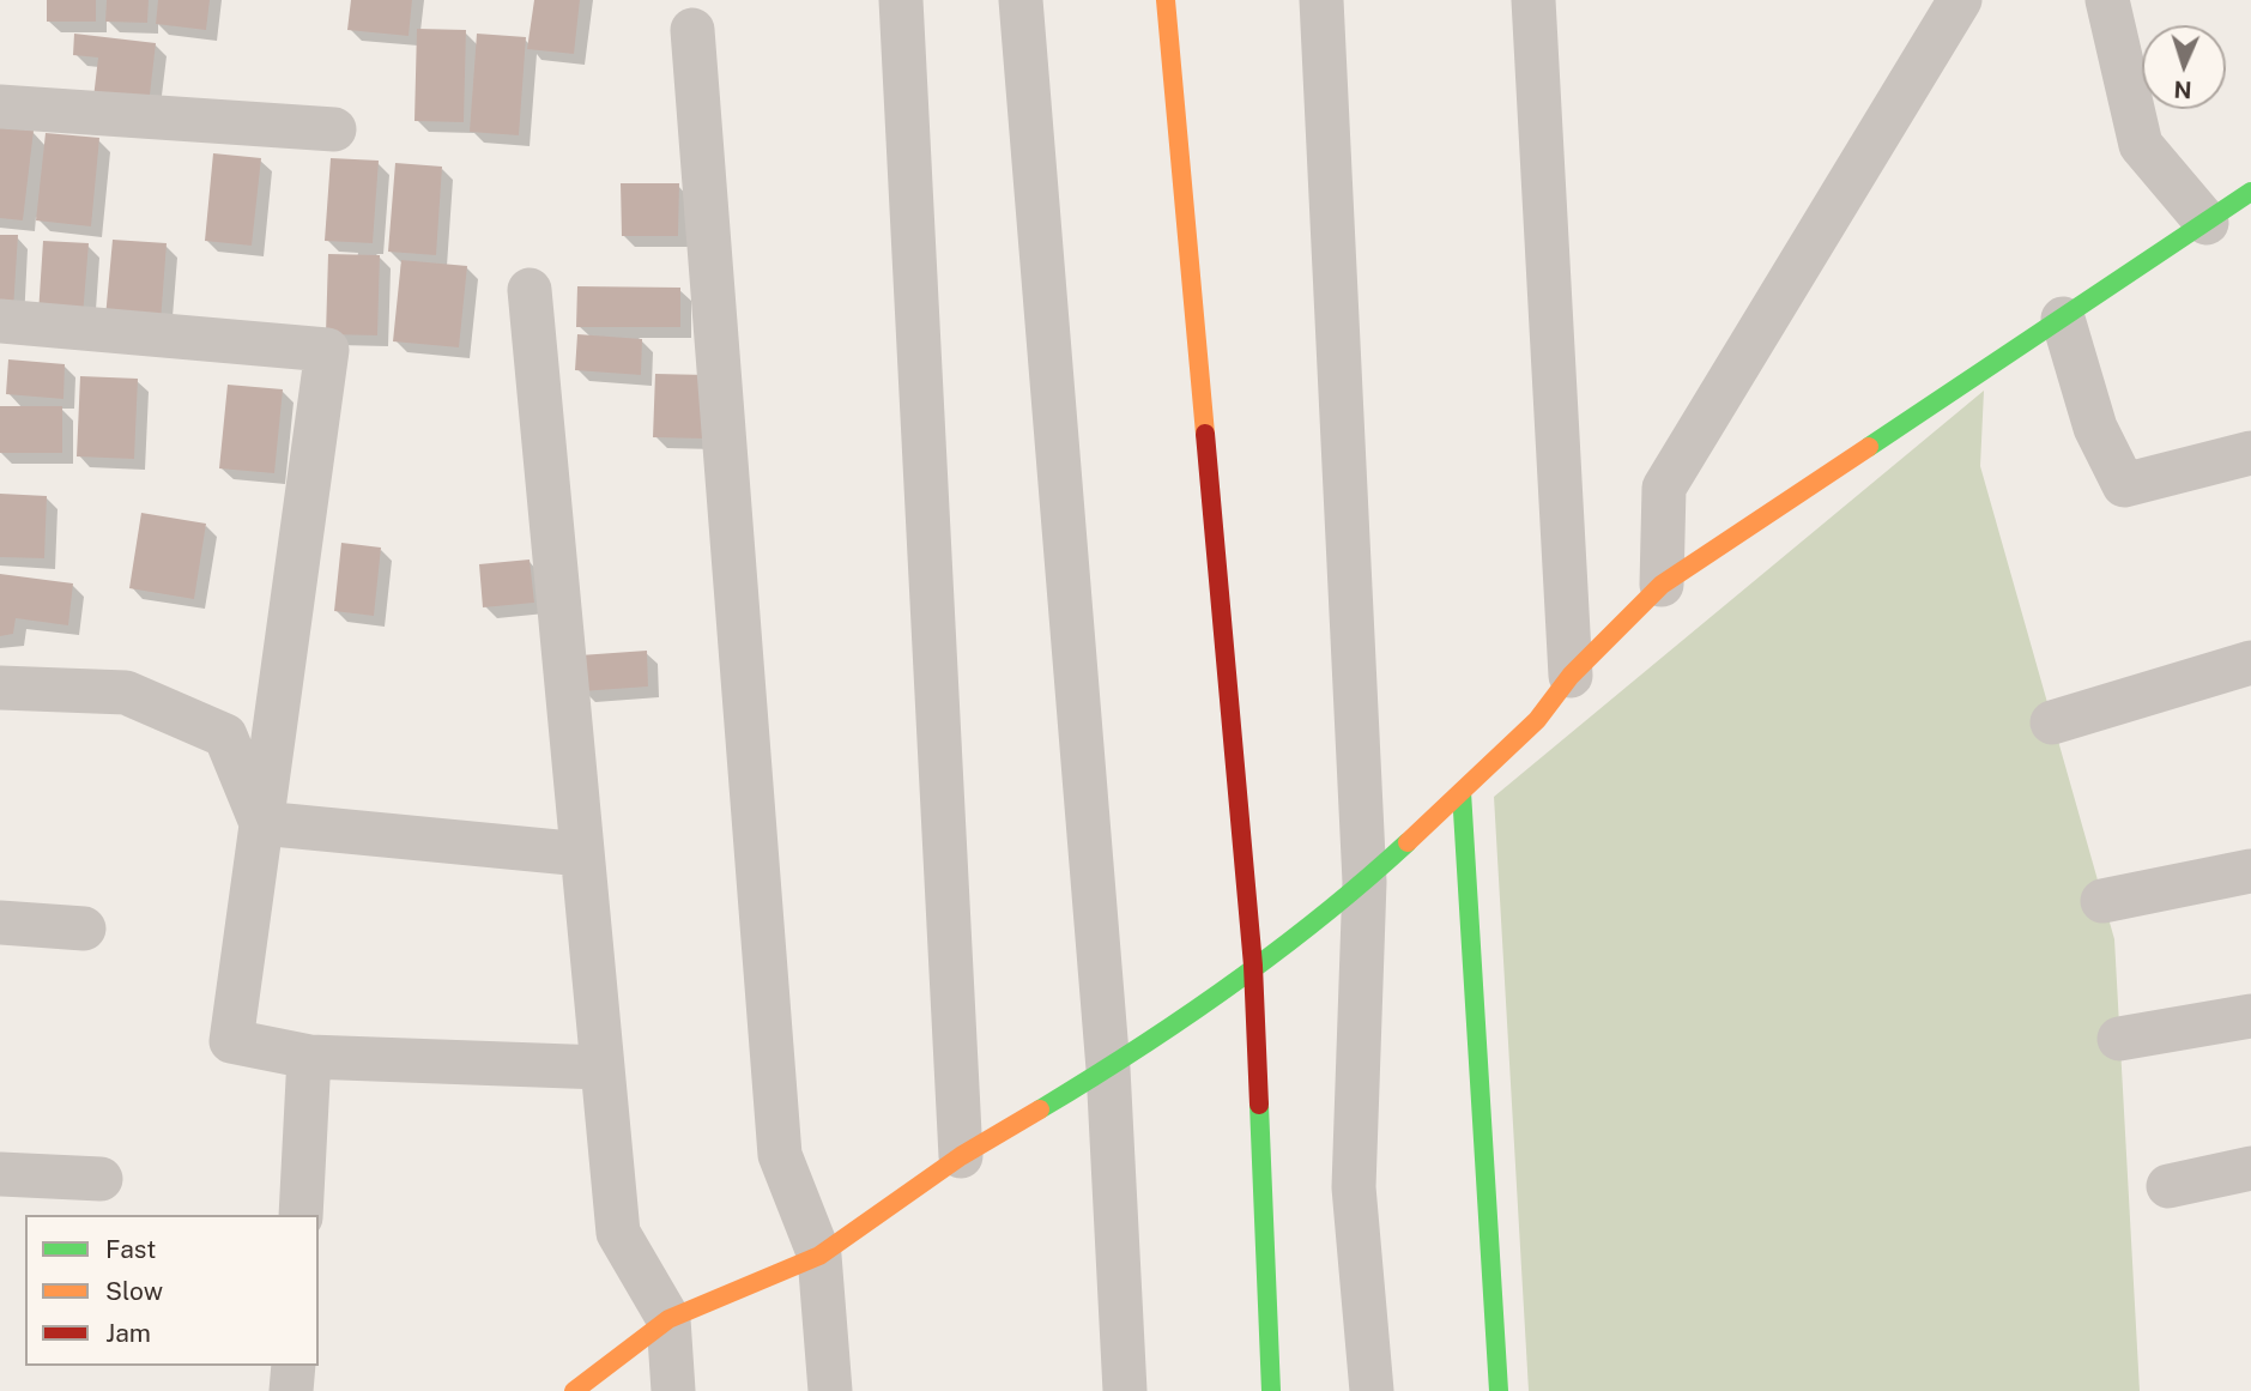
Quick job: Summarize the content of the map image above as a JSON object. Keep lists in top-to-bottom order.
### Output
{
  "legend": ["Fast", "Slow", "Jam"],
  "north": "bottom"
}
